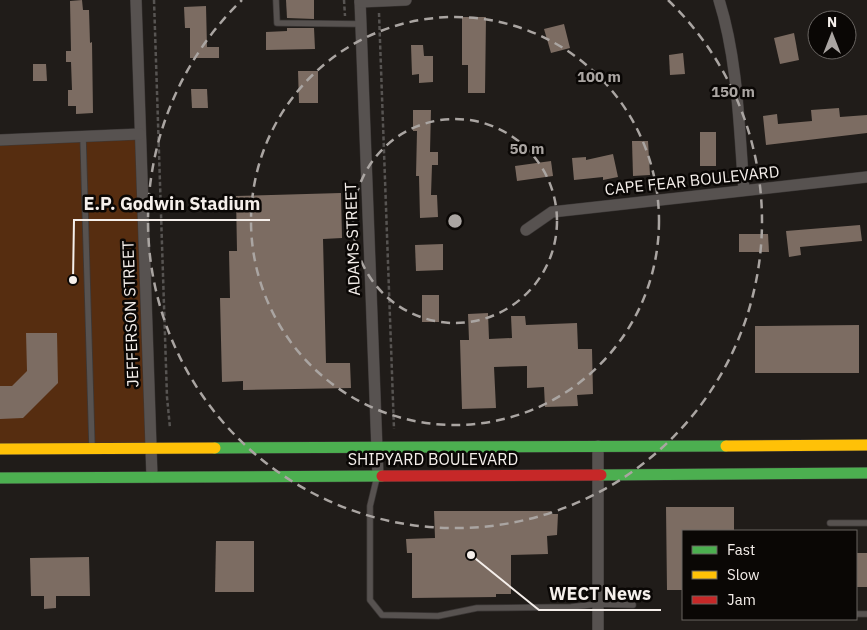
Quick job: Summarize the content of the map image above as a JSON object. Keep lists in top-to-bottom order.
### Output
{
  "streets": {
    "main road": ["SHIPYARD BOULEVARD"],
    "street": ["CAPE FEAR BOULEVARD", "ADAMS STREET", "JEFFERSON STREET"]
  },
  "crossings": [
    ["ADAMS STREET", "SHIPYARD BOULEVARD"],
    ["JEFFERSON STREET", "SHIPYARD BOULEVARD"]
  ],
  "places": ["E.P. Godwin Stadium", "WECT News"],
  "legend": ["Fast", "Slow", "Jam"],
  "north": "top",
  "rings": ["100 m", "150 m", "50 m"]
}
